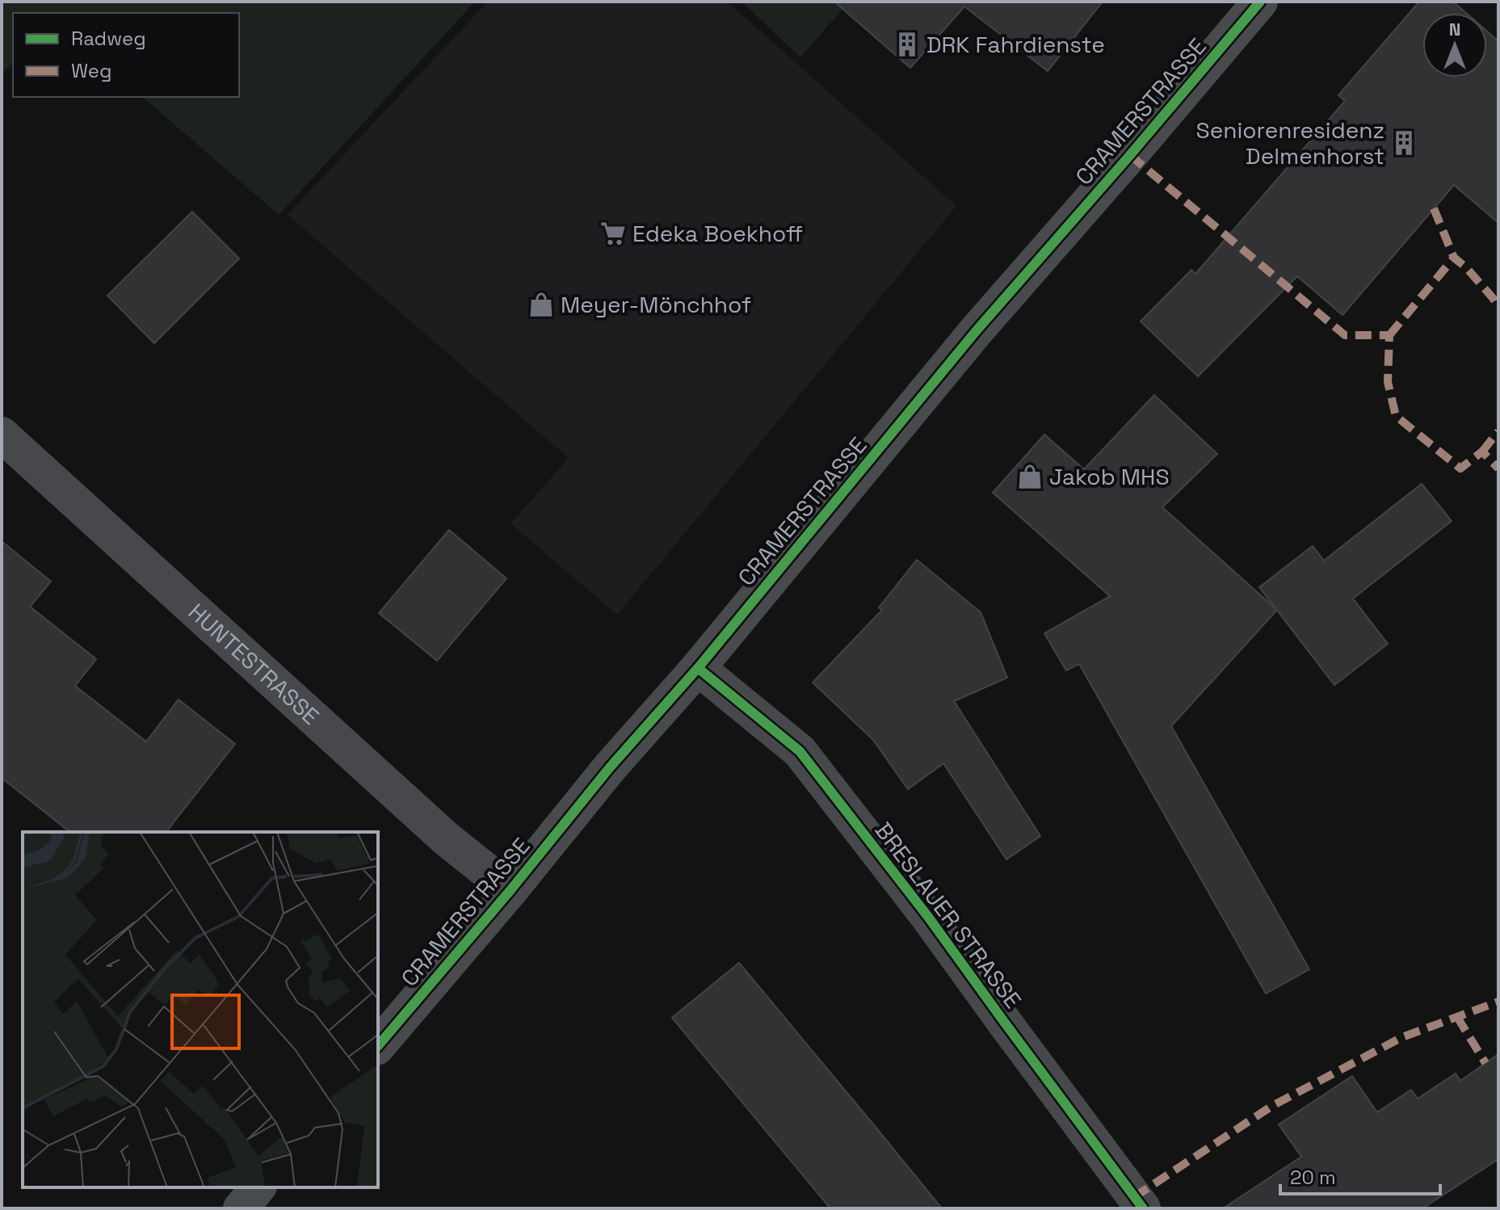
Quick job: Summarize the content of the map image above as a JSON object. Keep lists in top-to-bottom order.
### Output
{
  "streets": {
    "main road": ["CRAMERSTRASSE"],
    "street": ["HUNTESTRASSE", "BRESLAUER STRASSE"]
  },
  "crossings": [
    ["CRAMERSTRASSE", "HUNTESTRASSE"],
    ["CRAMERSTRASSE", "BRESLAUER STRASSE"]
  ],
  "places": {
    "building": ["DRK Fahrdienste", "Seniorenresidenz Delmenhorst"],
    "supermarket": ["Edeka Boekhoff"],
    "shop": ["Meyer-Mönchhof", "Jakob MHS"]
  },
  "legend": ["Radweg", "Weg"],
  "scale_bar": "20 m",
  "north": "top"
}
